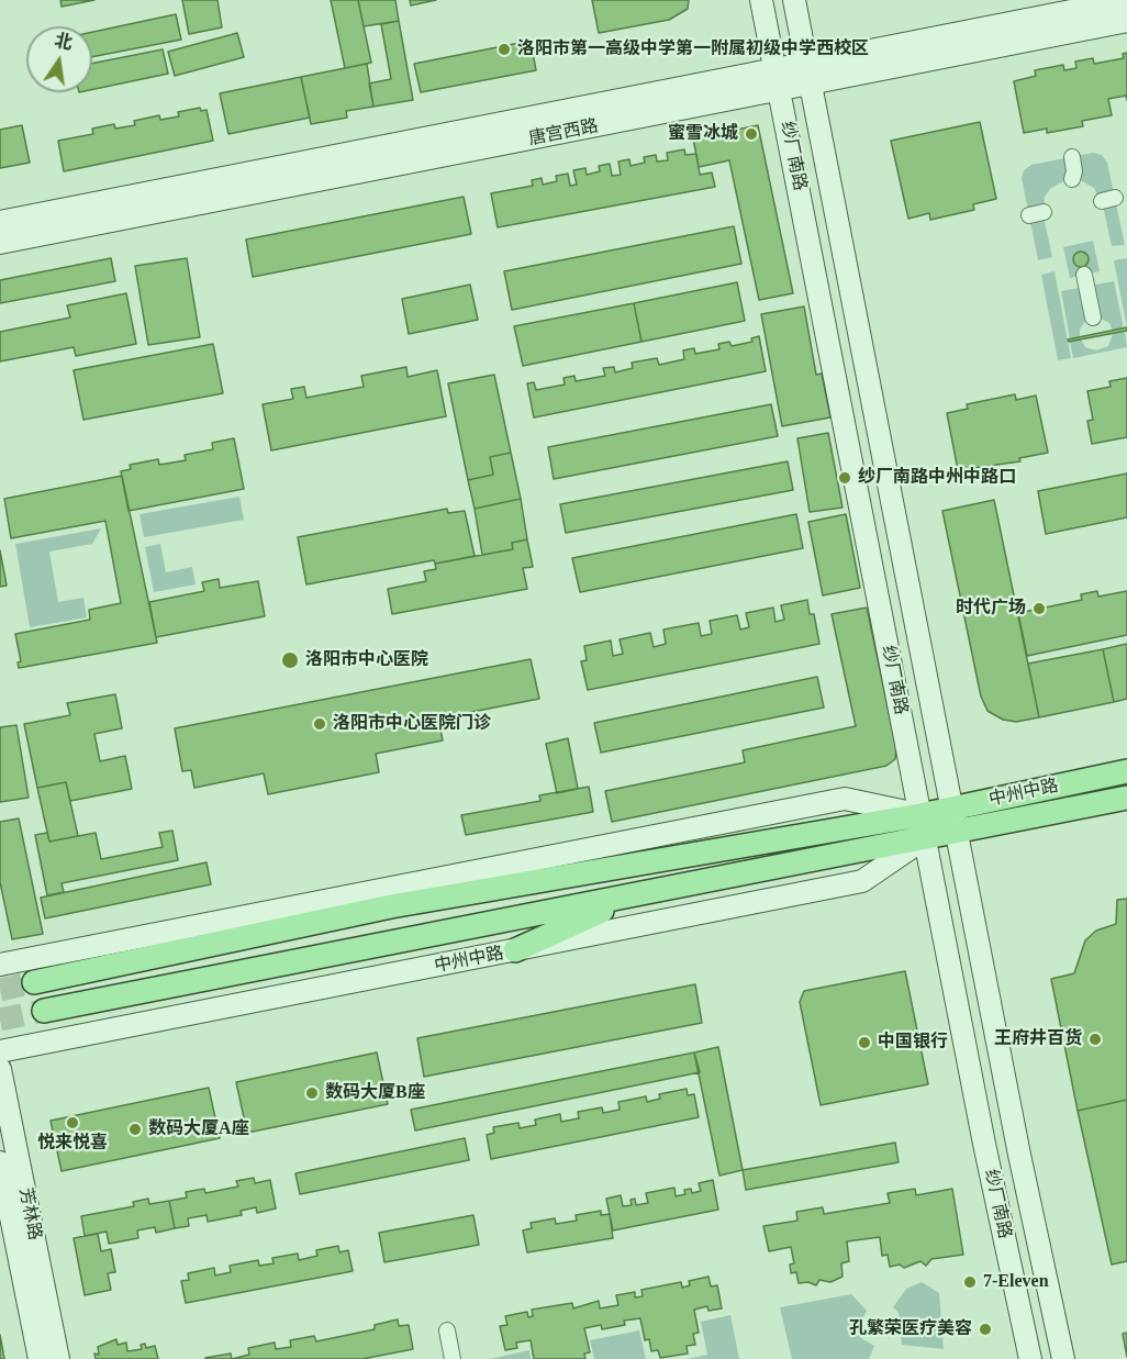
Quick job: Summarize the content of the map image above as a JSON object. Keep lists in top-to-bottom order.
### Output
{
  "streets": {
    "main road": [
      "唐宫西路",
      "纱厂南路",
      "中州中路",
      "芳林路"
    ]
  },
  "crossings": [
    ["唐宫西路", "纱厂南路"],
    ["纱厂南路", "中州中路"]
  ],
  "places": [
    "洛阳市第一高级中学第一附属初级中学西校区",
    "蜜雪冰城",
    "纱厂南路中州中路口",
    "时代广场",
    "洛阳市中心医院",
    "洛阳市中心医院门诊",
    "王府井百货",
    "中国银行",
    "数码大厦B座",
    "悦来悦喜",
    "数码大厦A座",
    "7-Eleven",
    "孔繁荣医疗美容"
  ],
  "north": "top"
}
